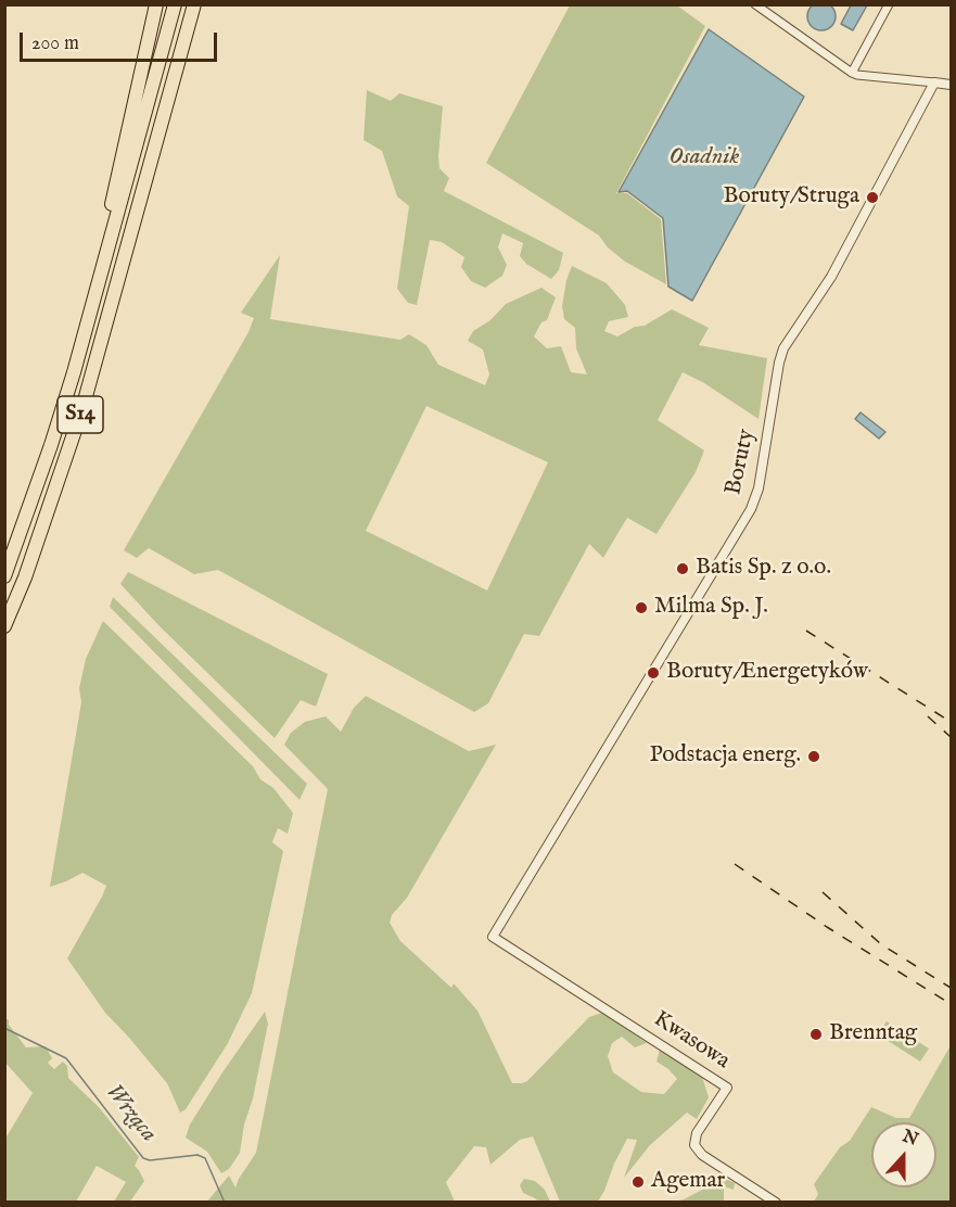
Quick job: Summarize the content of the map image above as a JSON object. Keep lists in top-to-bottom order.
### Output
{
  "streets": {
    "highway": ["S14"],
    "street": ["Boruty", "Kwasowa"]
  },
  "crossings": [
    ["Boruty", "Kwasowa"]
  ],
  "water": ["Osadnik", "Wrząca"],
  "places": [
    "Boruty/Struga",
    "Batis Sp. z o.o.",
    "Milma Sp. J.",
    "Boruty/Energetyków",
    "Podstacja energ.",
    "Brenntag",
    "Agemar"
  ],
  "scale_bar": "200 m",
  "north": "top"
}
